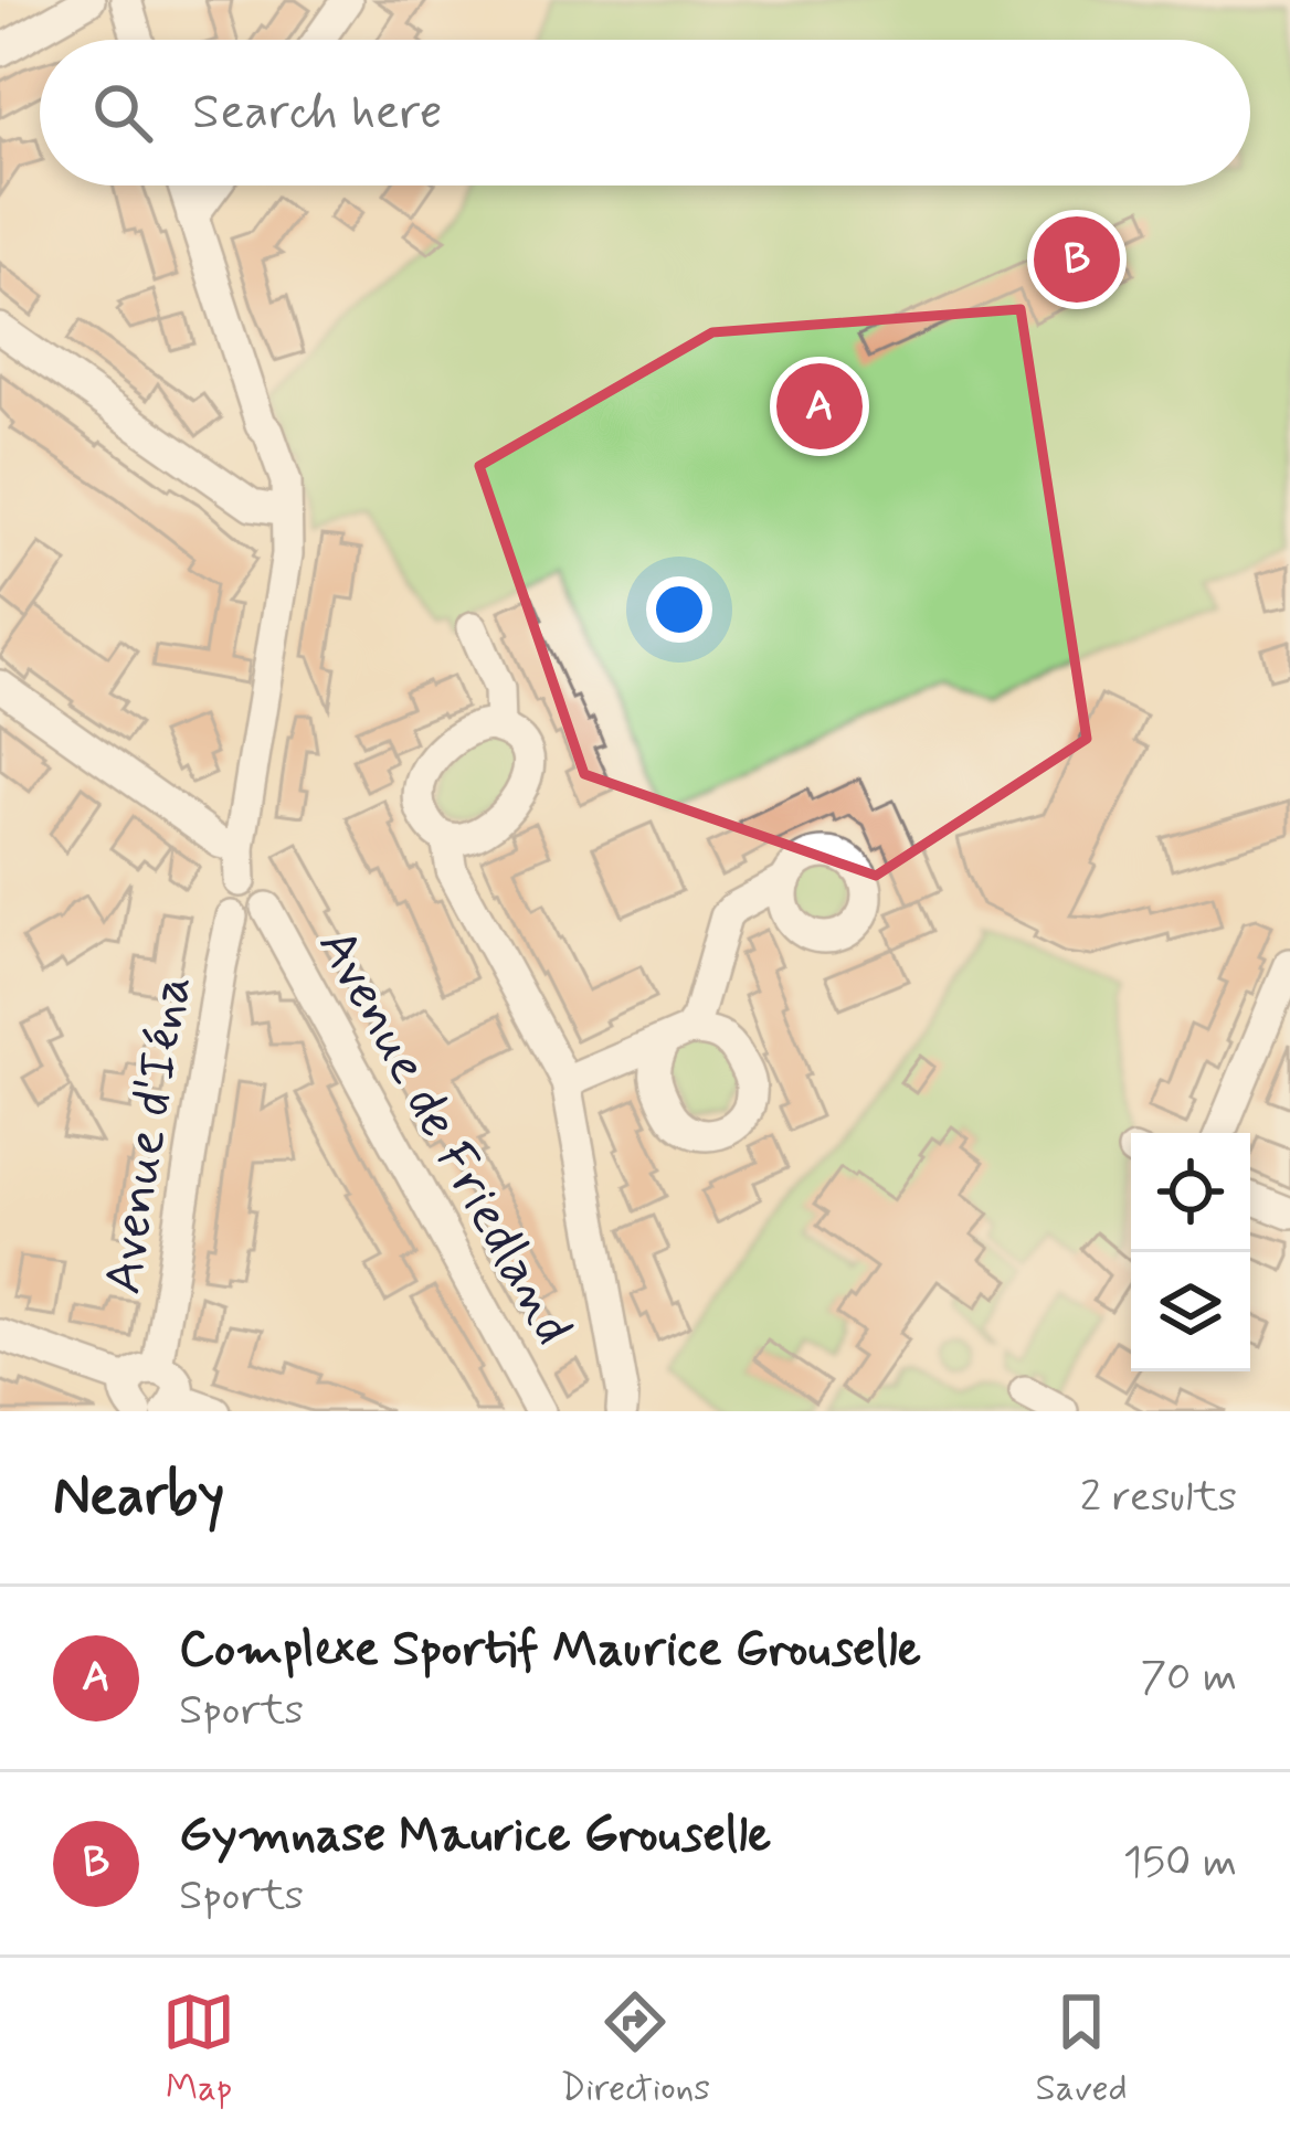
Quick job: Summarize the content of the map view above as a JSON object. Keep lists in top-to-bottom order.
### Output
{
  "streets": {
    "street": ["Avenue d'Iéna", "Avenue de Friedland"]
  },
  "crossings": [
    ["Avenue d'Iéna", "Avenue de Friedland"]
  ],
  "page": {
    "search": "Search here",
    "pins": ["B", "A"],
    "heading": ["Nearby", "2 results"],
    "list": [
      {
        "mark": "A",
        "name": "Complexe Sportif Maurice Grouselle",
        "note": "Sports",
        "value": "70 m"
      },
      {
        "mark": "B",
        "name": "Gymnase Maurice Grouselle",
        "note": "Sports",
        "value": "150 m"
      }
    ],
    "nav": ["Map", "Directions", "Saved"]
  }
}
